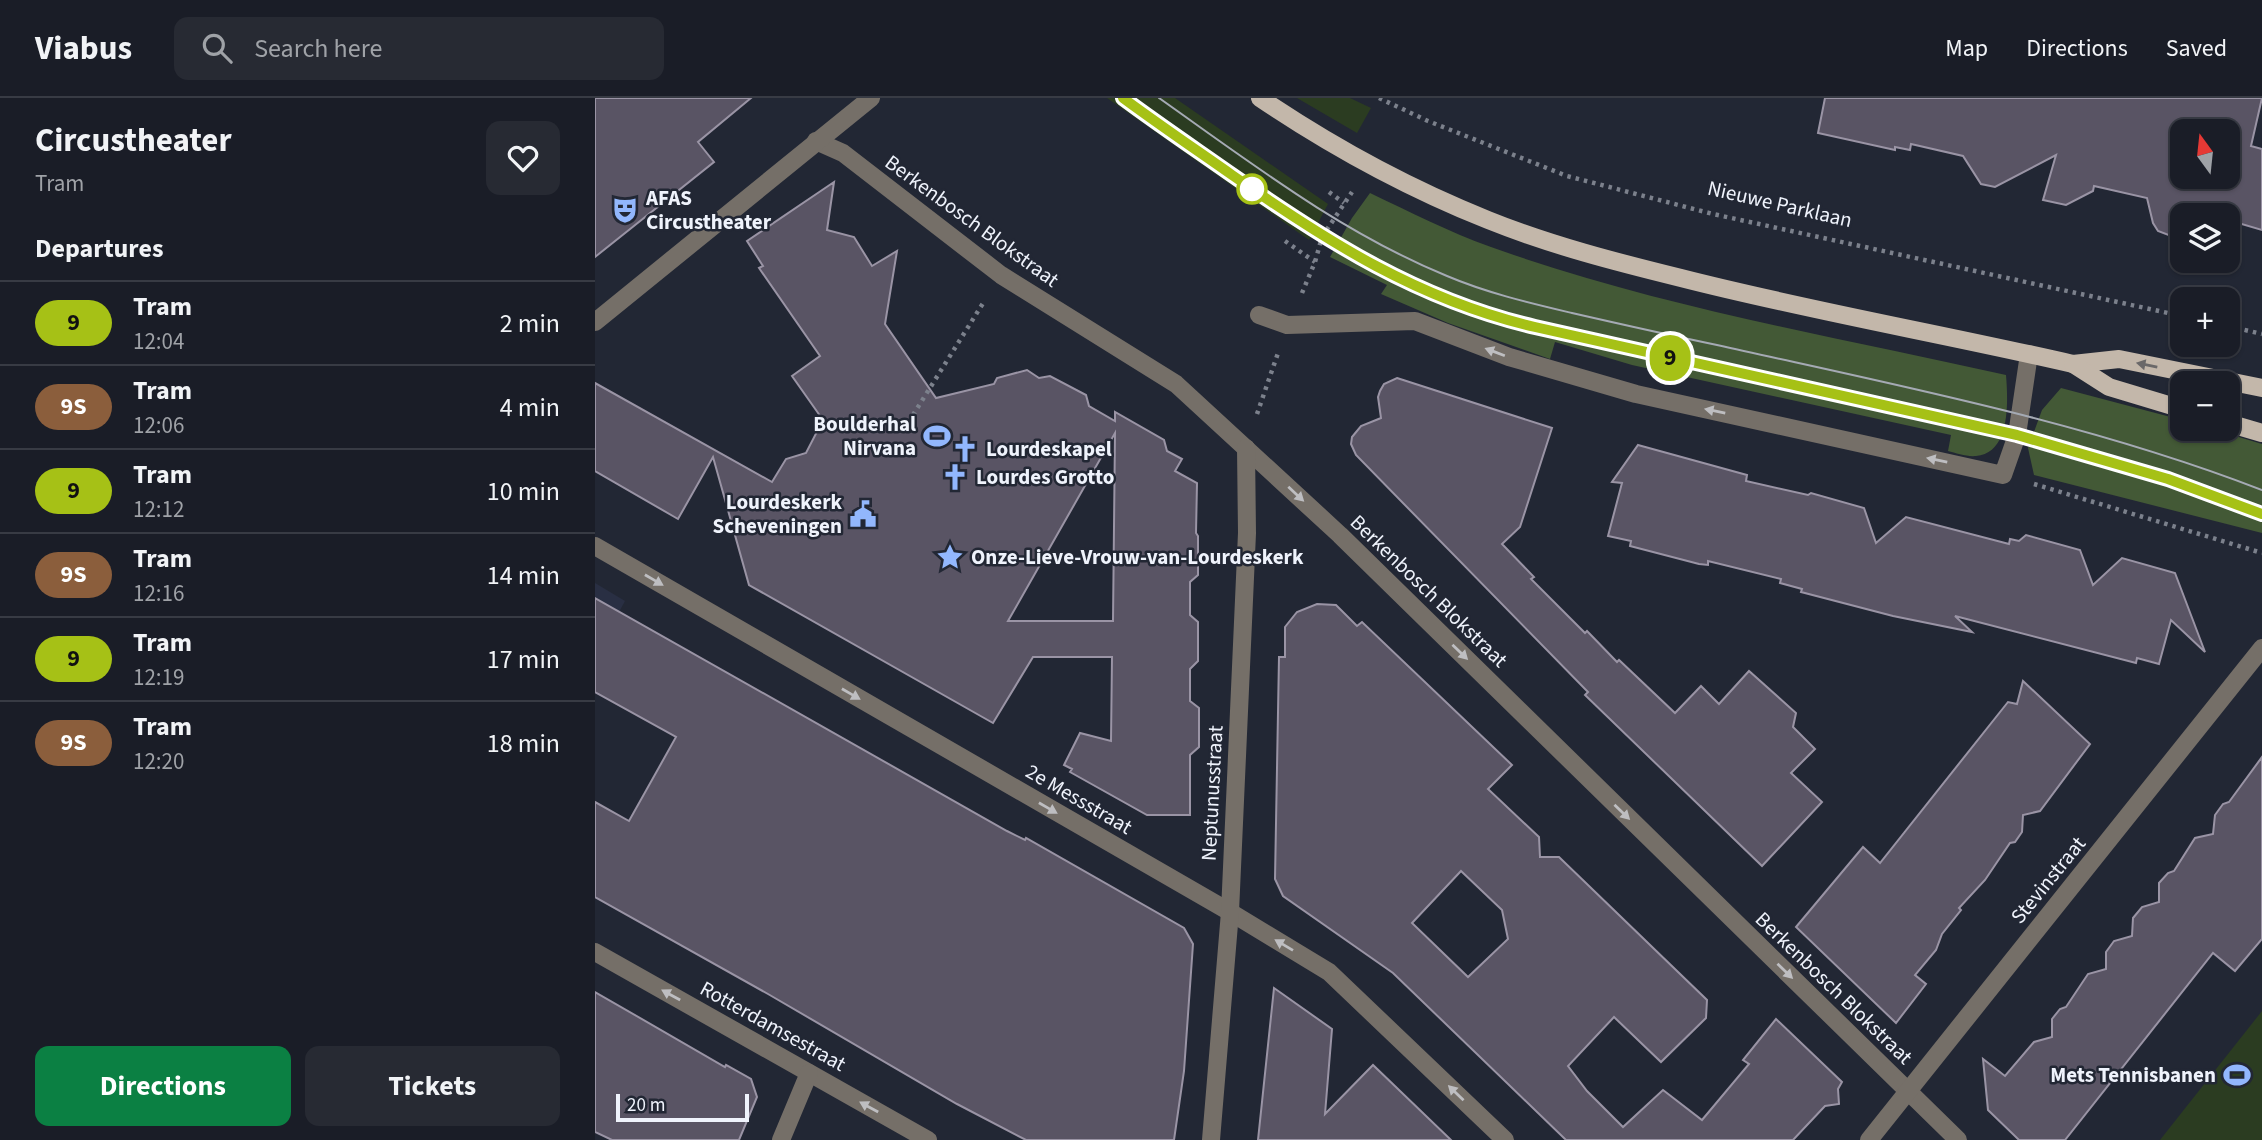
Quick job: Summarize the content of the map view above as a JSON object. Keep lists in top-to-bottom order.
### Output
{
  "streets": {
    "street": [
      "Berkenbosch Blokstraat",
      "Neptunusstraat",
      "2e Messstraat",
      "Stevinstraat",
      "Rotterdamsestraat"
    ],
    "path": ["Nieuwe Parklaan"]
  },
  "crossings": [
    ["Berkenbosch Blokstraat", "Neptunusstraat"],
    ["Berkenbosch Blokstraat", "Stevinstraat"],
    ["Neptunusstraat", "2e Messstraat"]
  ],
  "one_way": ["Berkenbosch Blokstraat", "Rotterdamsestraat"],
  "places": {
    "theatre": ["AFAS Circustheater"],
    "sports": ["Boulderhal Nirvana", "Mets Tennisbanen"],
    "church": ["Lourdeskapel", "Lourdes Grotto"],
    "public building": ["Lourdeskerk Scheveningen"],
    "place": ["Onze-Lieve-Vrouw-van-Lourdeskerk"]
  },
  "lines": ["tram line 9"],
  "scale_bar": "20 m",
  "north": "top",
  "page": {
    "header": "Viabus",
    "search": "Search here",
    "nav": ["Map", "Directions", "Saved"],
    "heading": [
      ["Circustheater", "Tram"],
      "Departures"
    ],
    "on_map": "9",
    "map_buttons": ["+", "−"],
    "list": [
      {
        "mark": "9",
        "name": "Tram",
        "note": "12:04",
        "value": "2 min"
      },
      {
        "mark": "9S",
        "name": "Tram",
        "note": "12:06",
        "value": "4 min"
      },
      {
        "mark": "9",
        "name": "Tram",
        "note": "12:12",
        "value": "10 min"
      },
      {
        "mark": "9S",
        "name": "Tram",
        "note": "12:16",
        "value": "14 min"
      },
      {
        "mark": "9",
        "name": "Tram",
        "note": "12:19",
        "value": "17 min"
      },
      {
        "mark": "9S",
        "name": "Tram",
        "note": "12:20",
        "value": "18 min"
      }
    ],
    "buttons": ["Directions", "Tickets"],
    "scale": "20 m"
  }
}
